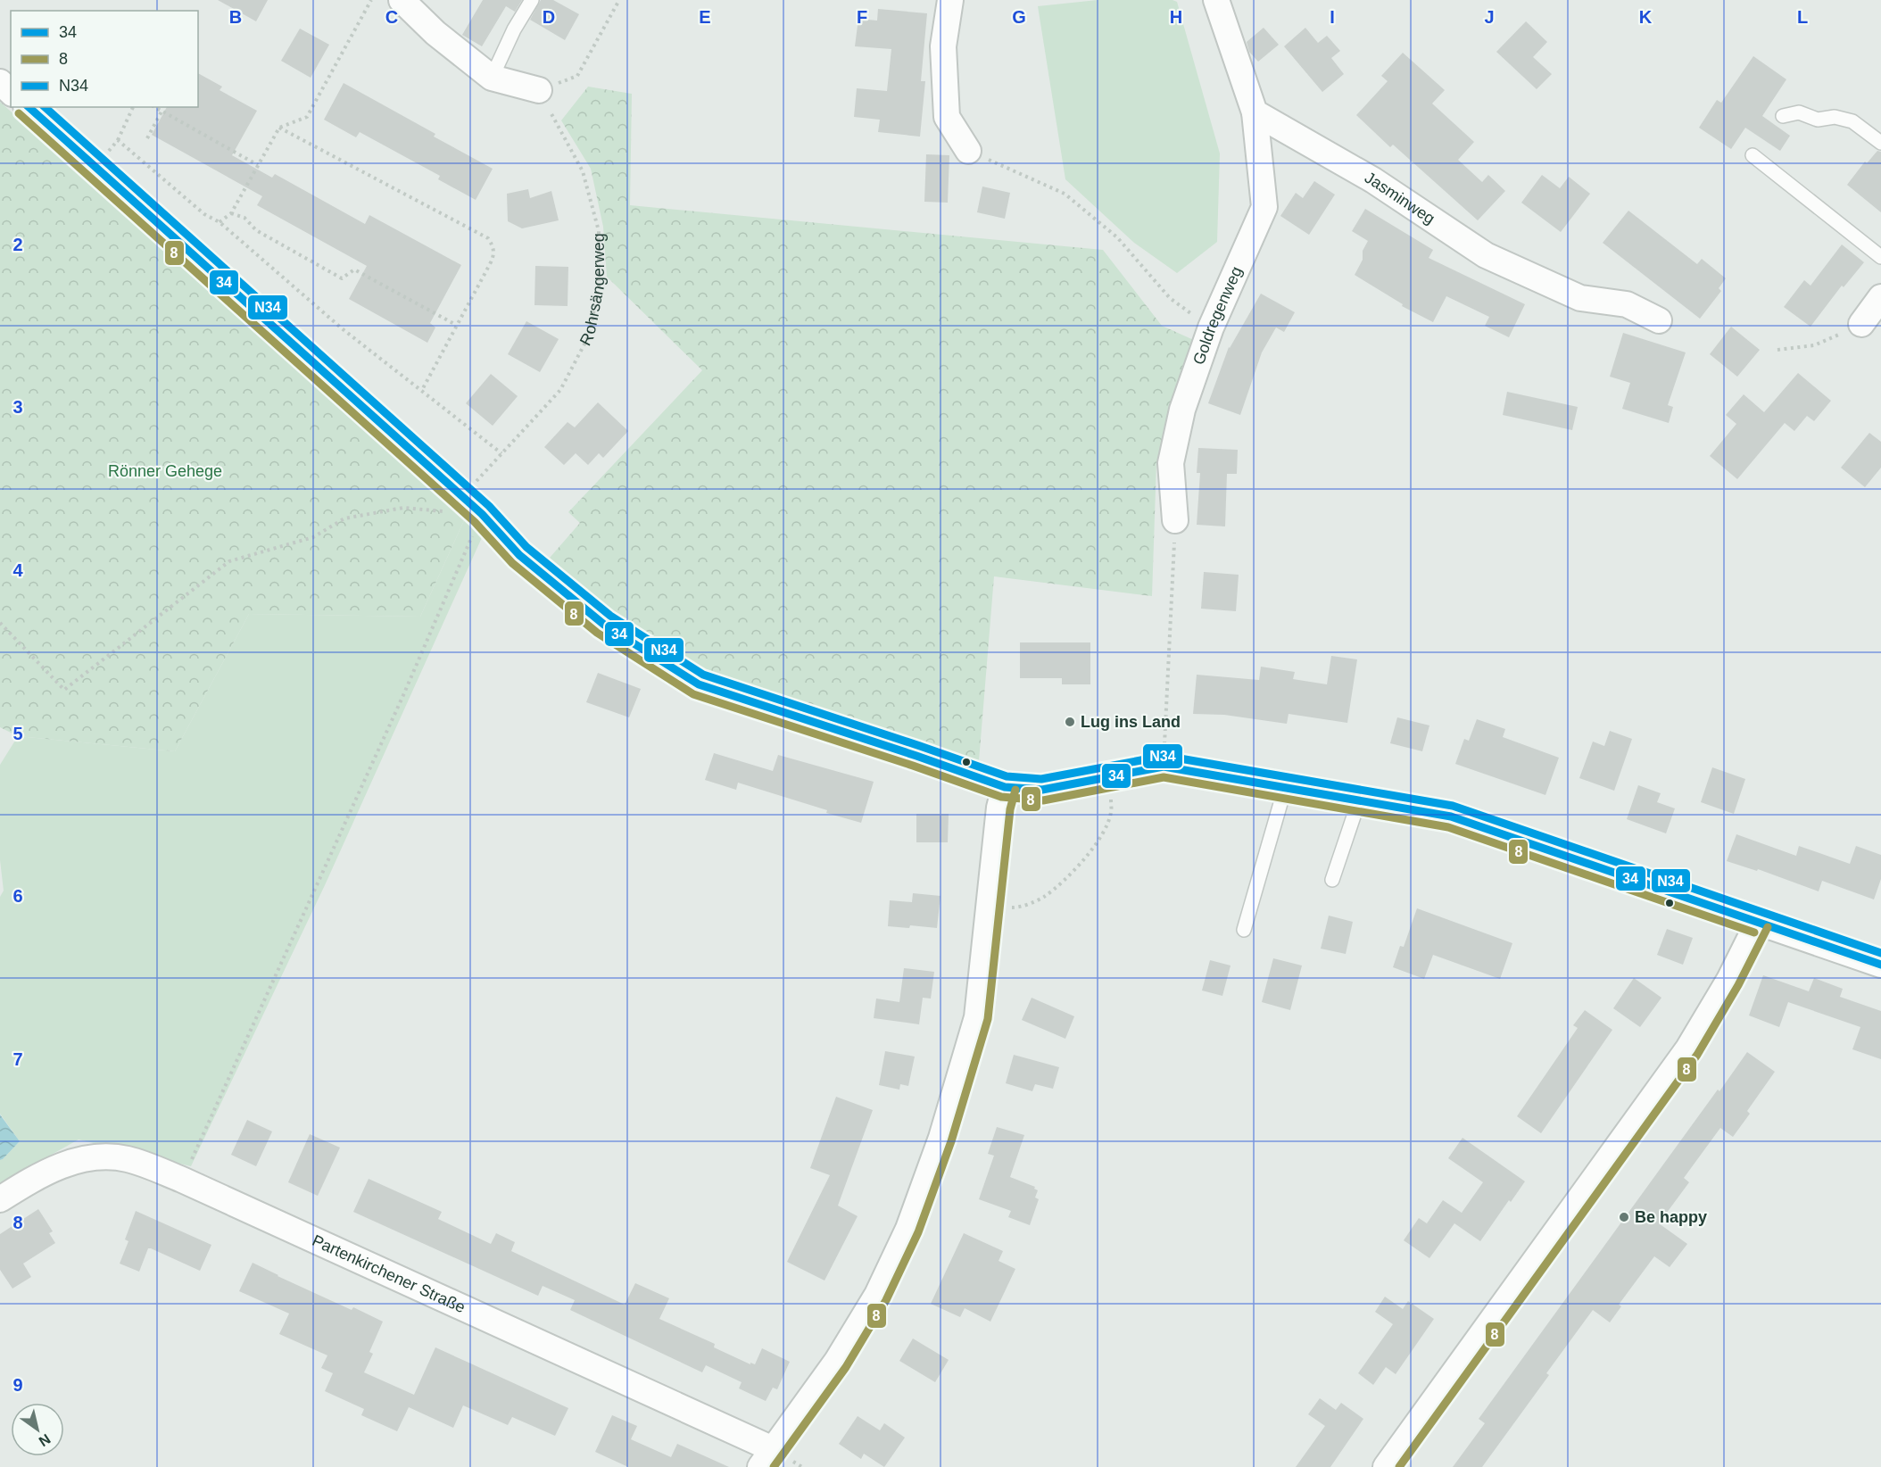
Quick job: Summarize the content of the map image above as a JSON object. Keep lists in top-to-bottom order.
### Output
{
  "streets": {
    "street": ["Jasminweg", "Goldregenweg", "Partenkirchener Straße"],
    "path": ["Rohrsängerweg"]
  },
  "crossings": [
    ["Jasminweg", "Goldregenweg"]
  ],
  "parks": ["Rönner Gehege"],
  "places": ["Lug ins Land", "Be happy"],
  "lines": ["transit line 34", "transit line N34", "transit line 8"],
  "legend": ["34", "8", "N34"],
  "north": "bottom right",
  "grid": {
    "columns": [
      "B",
      "C",
      "D",
      "E",
      "F",
      "G",
      "H",
      "I",
      "J",
      "K",
      "L"
    ],
    "rows": [
      "2",
      "3",
      "4",
      "5",
      "6",
      "7",
      "8",
      "9"
    ]
  }
}
